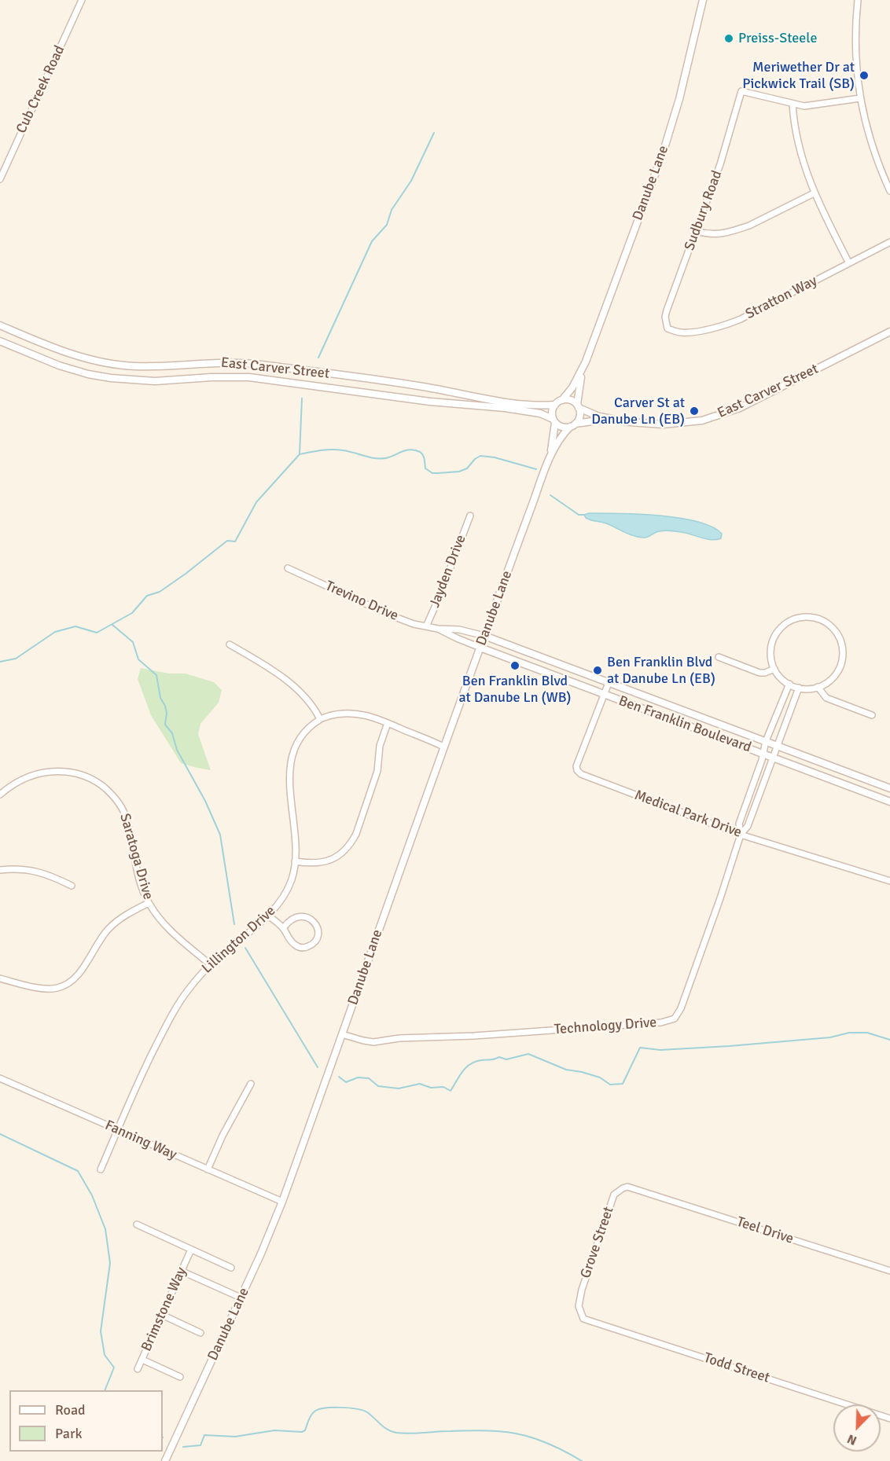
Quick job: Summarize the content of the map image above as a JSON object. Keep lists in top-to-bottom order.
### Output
{
  "streets": {
    "street": [
      "Cub Creek Road",
      "Danube Lane",
      "Sudbury Road",
      "Stratton Way",
      "East Carver Street",
      "Jayden Drive",
      "Trevino Drive",
      "Ben Franklin Boulevard",
      "Medical Park Drive",
      "Saratoga Drive",
      "Lillington Drive",
      "Technology Drive",
      "Fanning Way",
      "Teel Drive",
      "Grove Street",
      "Brimstone Way",
      "Todd Street"
    ]
  },
  "crossings": [
    ["Danube Lane", "East Carver Street"],
    ["Danube Lane", "Trevino Drive"],
    ["Danube Lane", "Ben Franklin Boulevard"],
    ["Danube Lane", "Lillington Drive"],
    ["Danube Lane", "Technology Drive"],
    ["Danube Lane", "Fanning Way"],
    ["Sudbury Road", "Stratton Way"],
    ["Jayden Drive", "Trevino Drive"],
    ["Trevino Drive", "Ben Franklin Boulevard"],
    ["Ben Franklin Boulevard", "Medical Park Drive"],
    ["Ben Franklin Boulevard", "Technology Drive"],
    ["Medical Park Drive", "Technology Drive"],
    ["Saratoga Drive", "Lillington Drive"],
    ["Lillington Drive", "Fanning Way"],
    ["Teel Drive", "Grove Street"],
    ["Grove Street", "Todd Street"]
  ],
  "places": [
    "Preiss-Steele",
    "Meriwether Dr at Pickwick Trail (SB)",
    "Carver St at Danube Ln (EB)",
    "Ben Franklin Blvd at Danube Ln (WB)",
    "Ben Franklin Blvd at Danube Ln (EB)"
  ],
  "legend": ["Road", "Park"],
  "north": "bottom left"
}
